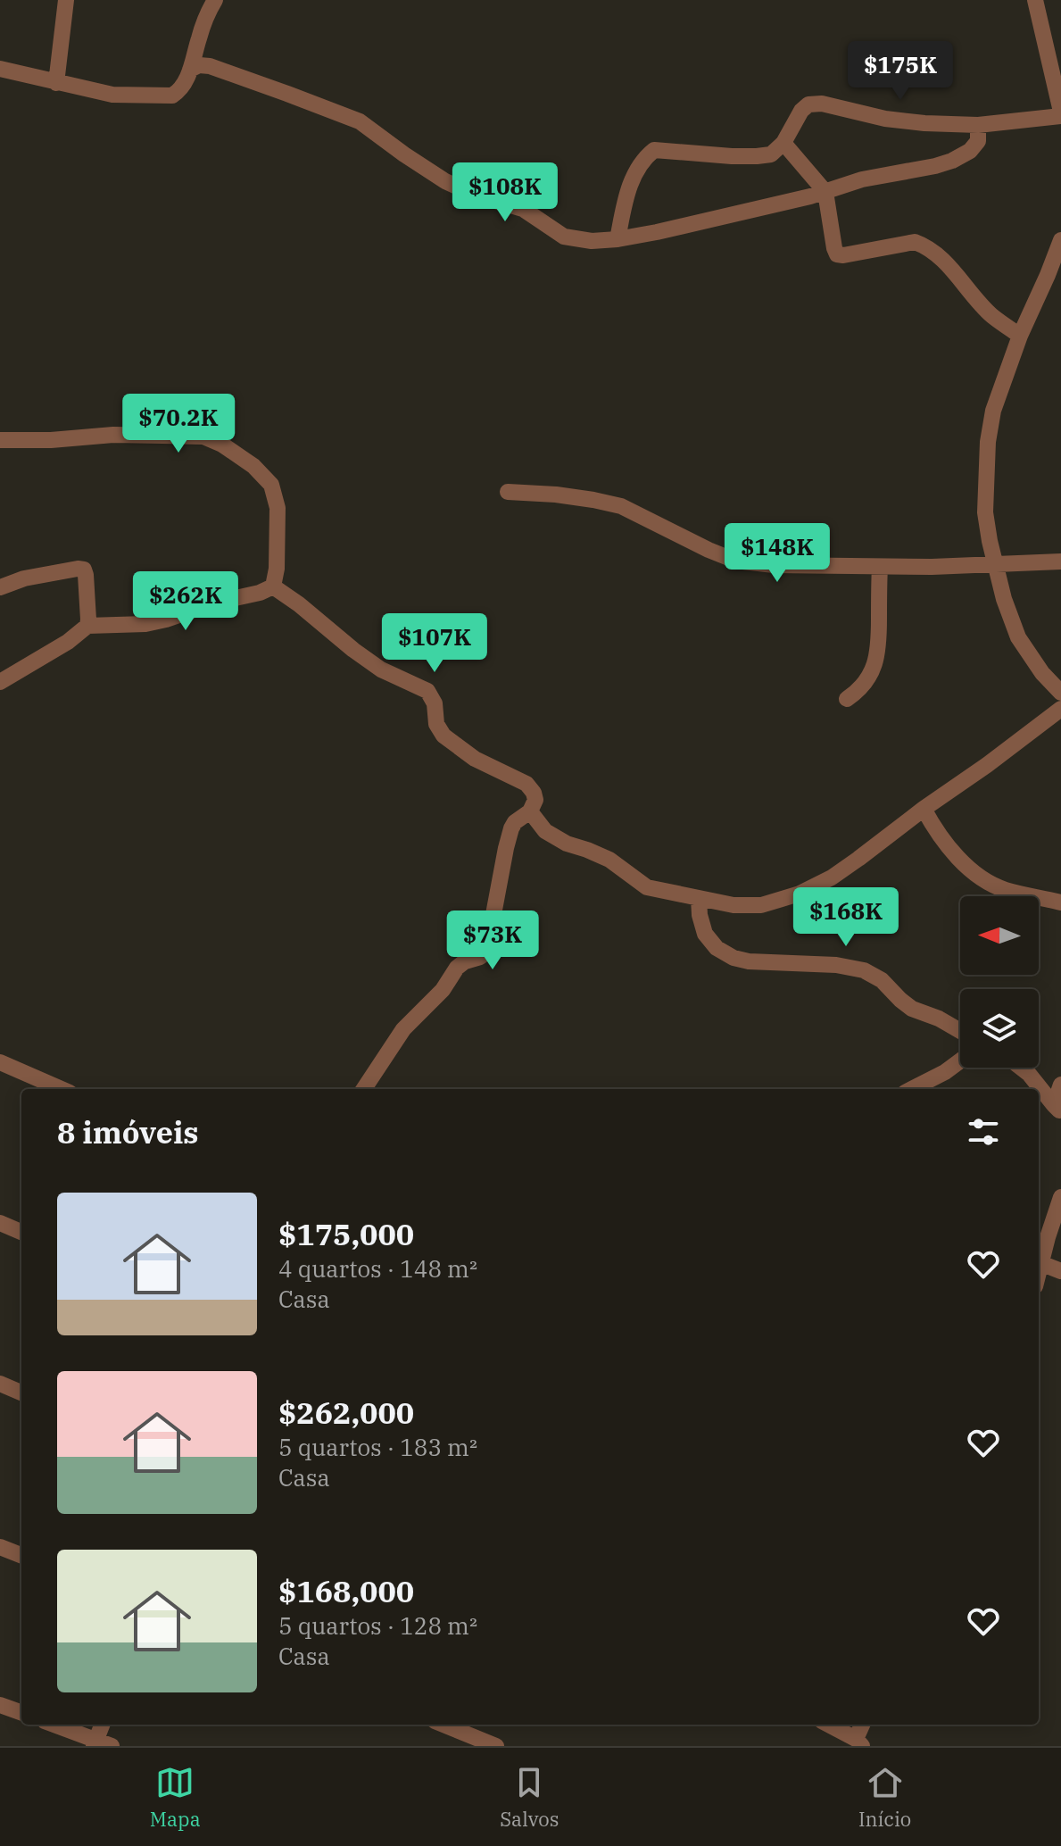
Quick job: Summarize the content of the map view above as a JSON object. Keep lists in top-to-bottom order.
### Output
{
  "north": "left",
  "page": {
    "price": [
      "$175K",
      "$108K",
      "$70.2K",
      "$148K",
      "$262K",
      "$107K",
      "$168K",
      "$73K"
    ],
    "heading": "8 imóveis",
    "list": [
      {
        "name": "$175,000",
        "note": "4 quartos · 148 m² · Casa"
      },
      {
        "name": "$262,000",
        "note": "5 quartos · 183 m² · Casa"
      },
      {
        "name": "$168,000",
        "note": "5 quartos · 128 m² · Casa"
      }
    ],
    "tabs": ["Mapa", "Salvos", "Início"]
  }
}
